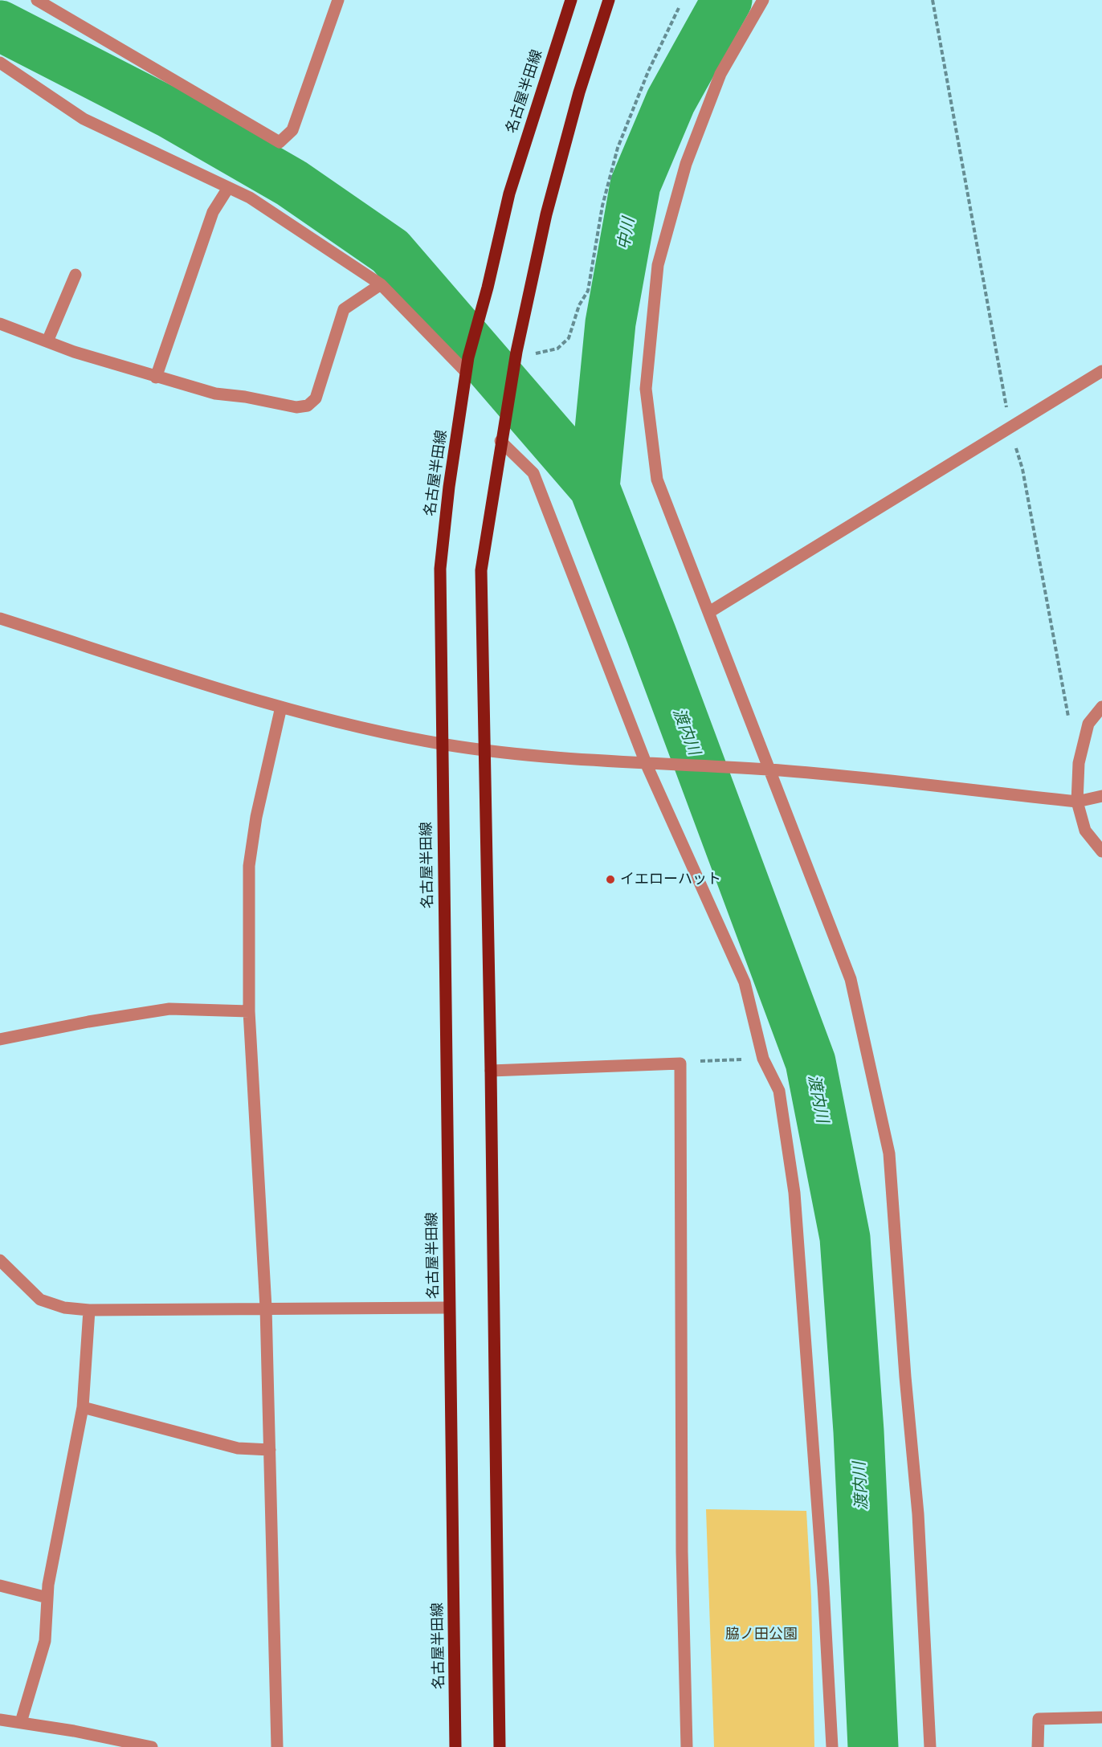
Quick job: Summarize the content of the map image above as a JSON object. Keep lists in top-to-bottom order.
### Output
{
  "streets": {
    "main road": ["名古屋半田線"]
  },
  "water": ["中川", "渡内川"],
  "parks": ["脇ノ田公園"],
  "places": ["イエローハット"]
}
